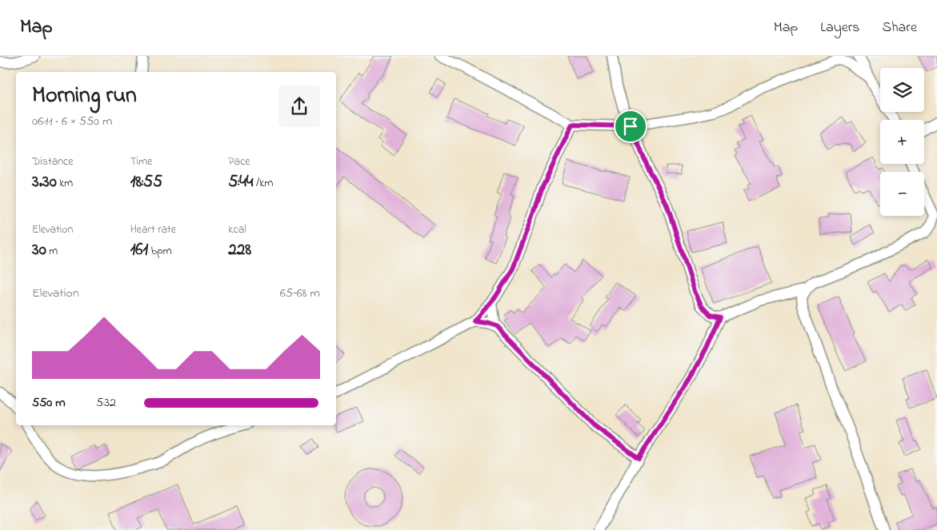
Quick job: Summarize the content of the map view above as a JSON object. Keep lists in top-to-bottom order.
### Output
{
  "page": {
    "header": "Map",
    "nav": ["Map", "Layers", "Share"],
    "map_buttons": ["+", "−"],
    "heading": ["Morning run", "06:11 · 6 × 550 m"],
    "stats": [
      ["Distance", "3.30 km"],
      ["Time", "18:55"],
      ["Pace", "5:44 /km"],
      ["Elevation", "30 m"],
      ["Heart rate", "161 bpm"],
      ["kcal", "228"]
    ],
    "chart": ["Elevation", "65–68 m"],
    "list": [
      {
        "name": "550 m",
        "note": "5:32"
      }
    ]
  }
}
